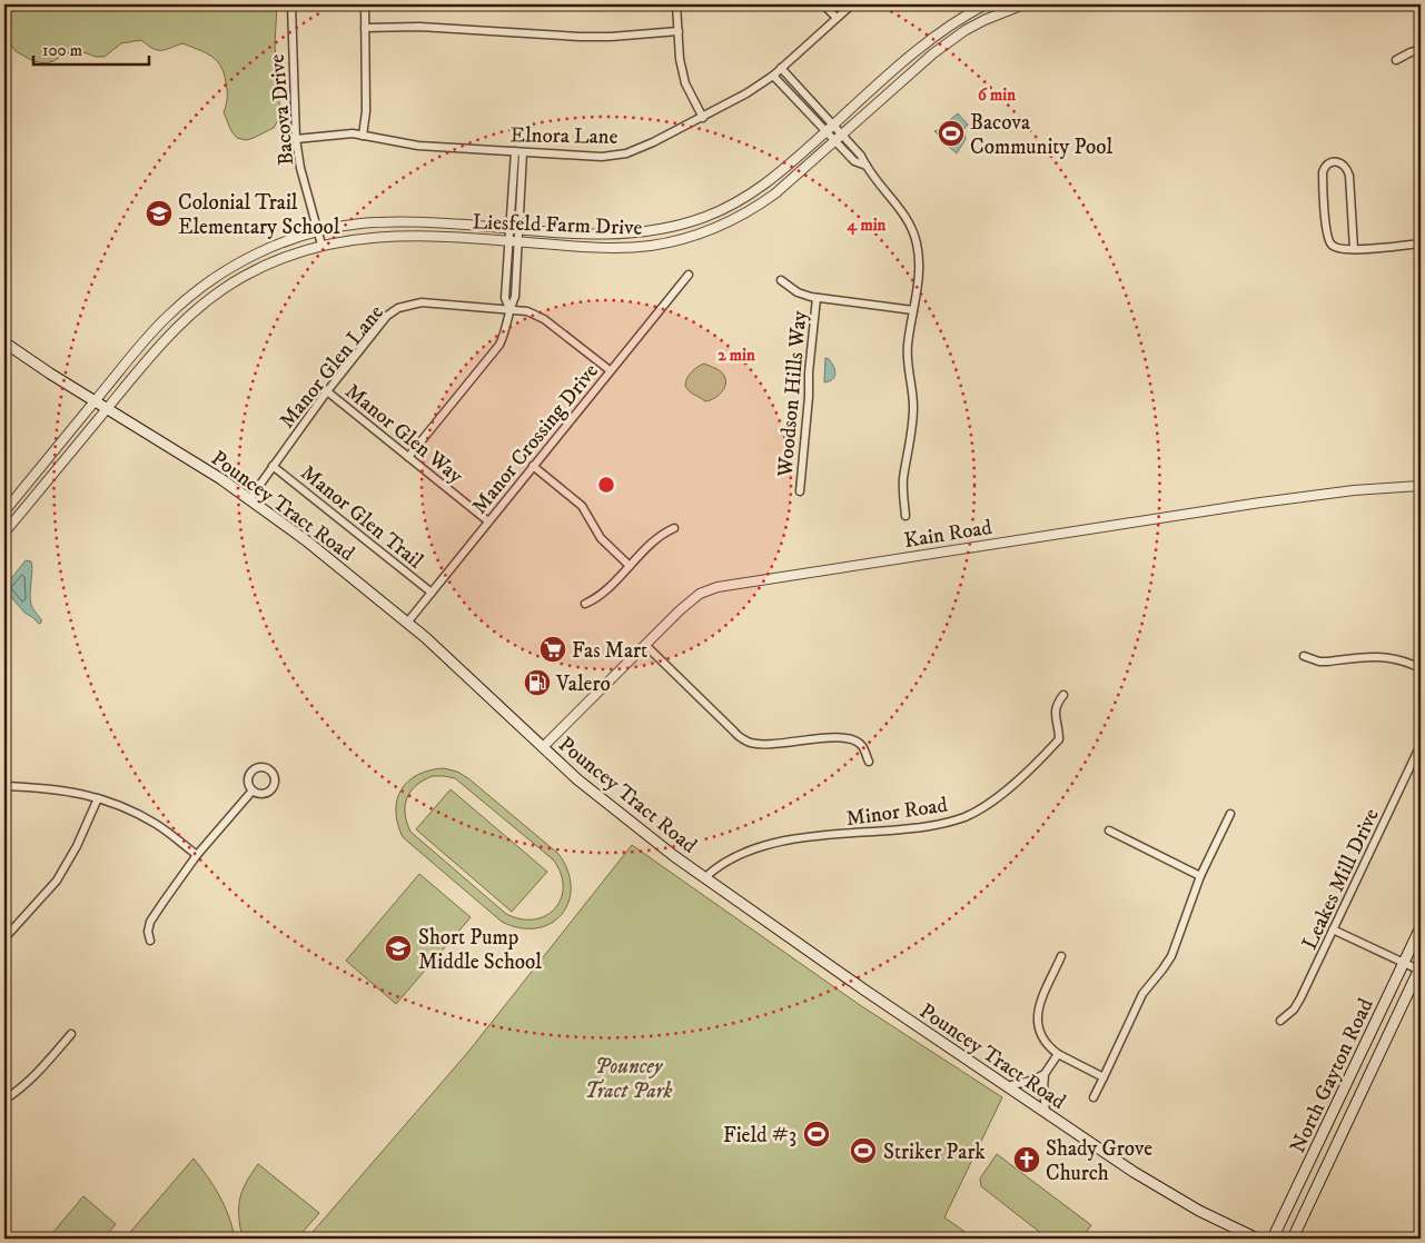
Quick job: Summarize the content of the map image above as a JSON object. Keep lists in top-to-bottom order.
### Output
{
  "streets": {
    "main road": ["Pouncey Tract Road", "North Gayton Road"],
    "street": [
      "Bacova Drive",
      "Elnora Lane",
      "Liesfeld Farm Drive",
      "Manor Glen Lane",
      "Woodson Hills Way",
      "Manor Glen Way",
      "Manor Crossing Drive",
      "Manor Glen Trail",
      "Kain Road",
      "Minor Road",
      "Leakes Mill Drive"
    ]
  },
  "crossings": [
    ["Bacova Drive", "Elnora Lane"],
    ["Bacova Drive", "Liesfeld Farm Drive"],
    ["Liesfeld Farm Drive", "Pouncey Tract Road"],
    ["Manor Glen Lane", "Manor Glen Way"],
    ["Manor Glen Lane", "Manor Crossing Drive"],
    ["Manor Glen Lane", "Pouncey Tract Road"],
    ["Manor Glen Lane", "Manor Glen Trail"],
    ["Manor Glen Way", "Manor Crossing Drive"],
    ["Manor Crossing Drive", "Pouncey Tract Road"],
    ["Manor Crossing Drive", "Manor Glen Trail"],
    ["Pouncey Tract Road", "Kain Road"],
    ["Pouncey Tract Road", "Minor Road"]
  ],
  "parks": ["Pouncey Tract Park"],
  "places": {
    "sports": ["Bacova Community Pool", "Field #3", "Striker Park"],
    "school or university": ["Colonial Trail Elementary School", "Short Pump Middle School"],
    "supermarket": ["Fas Mart"],
    "fuel station": ["Valero"],
    "church": ["Shady Grove Church"]
  },
  "scale_bar": "100 m",
  "rings": ["6 min", "4 min", "2 min"]
}
